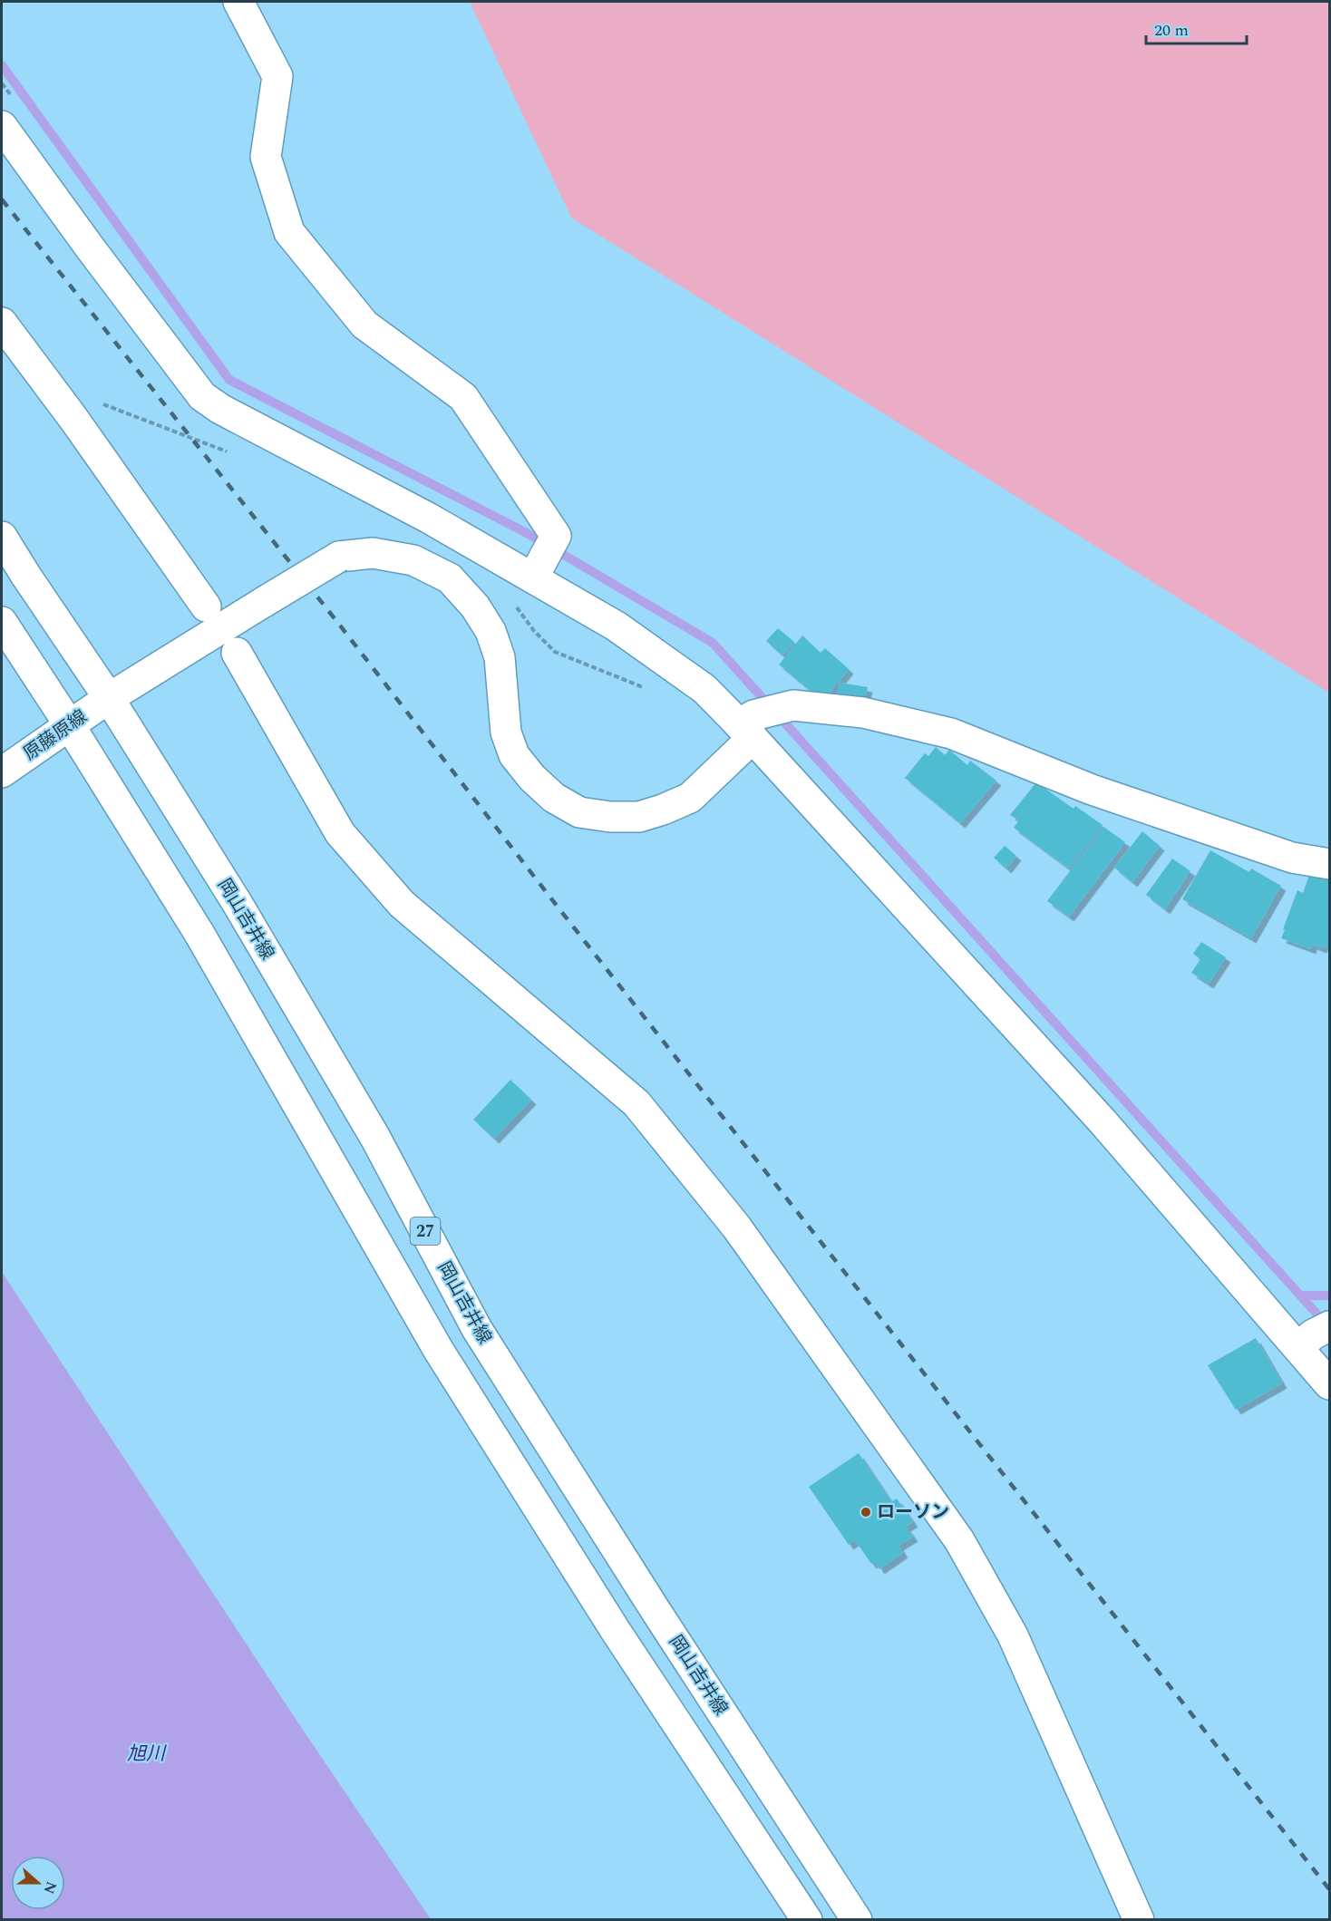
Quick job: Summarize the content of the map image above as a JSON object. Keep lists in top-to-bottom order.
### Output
{
  "streets": {
    "street": ["原藤原線", "岡山吉井線", "27"]
  },
  "crossings": [
    ["原藤原線", "岡山吉井線"]
  ],
  "water": ["旭川"],
  "places": ["ローソン"],
  "scale_bar": "20 m",
  "north": "right"
}
